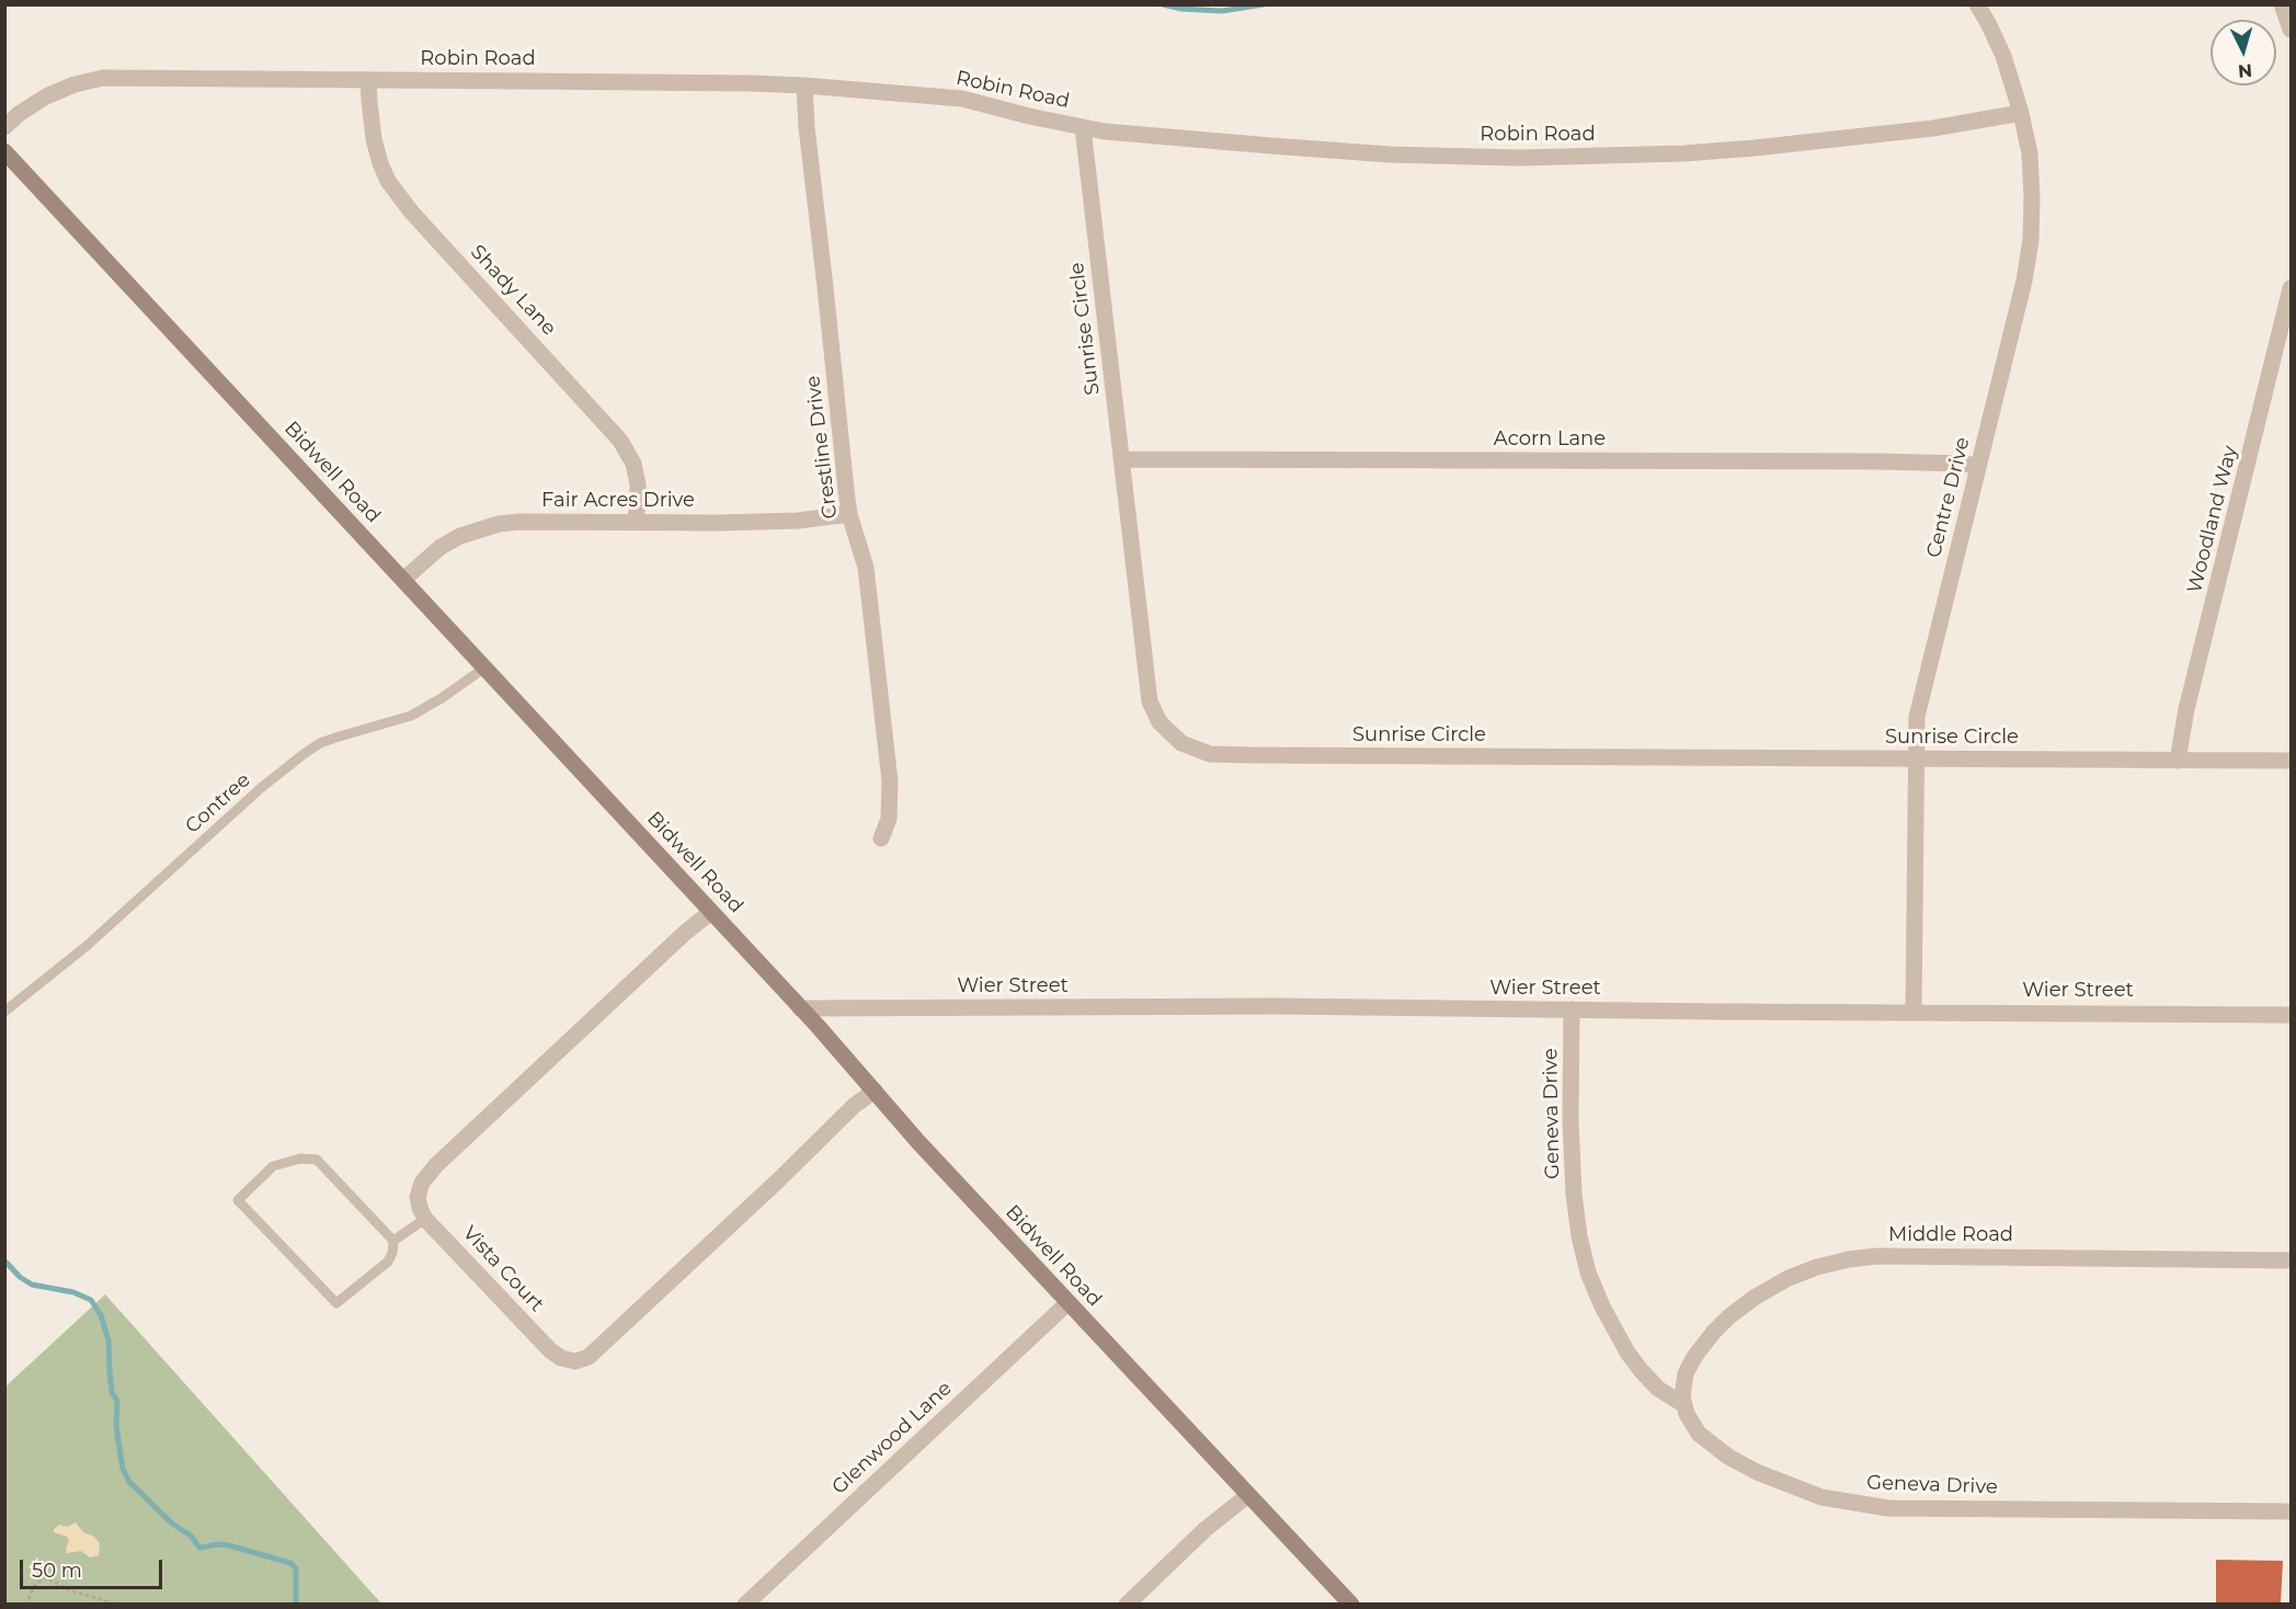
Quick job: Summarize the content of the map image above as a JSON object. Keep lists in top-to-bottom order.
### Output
{
  "streets": {
    "street": [
      "Robin Road",
      "Shady Lane",
      "Sunrise Circle",
      "Acorn Lane",
      "Crestline Drive",
      "Bidwell Road",
      "Centre Drive",
      "Fair Acres Drive",
      "Woodland Way",
      "Wier Street",
      "Geneva Drive",
      "Middle Road",
      "Vista Court",
      "Glenwood Lane"
    ],
    "lane": ["Contree"]
  },
  "crossings": [
    ["Robin Road", "Shady Lane"],
    ["Robin Road", "Sunrise Circle"],
    ["Robin Road", "Crestline Drive"],
    ["Robin Road", "Centre Drive"],
    ["Shady Lane", "Fair Acres Drive"],
    ["Sunrise Circle", "Acorn Lane"],
    ["Sunrise Circle", "Centre Drive"],
    ["Sunrise Circle", "Woodland Way"],
    ["Acorn Lane", "Centre Drive"],
    ["Crestline Drive", "Fair Acres Drive"],
    ["Bidwell Road", "Fair Acres Drive"],
    ["Bidwell Road", "Contree"],
    ["Bidwell Road", "Wier Street"],
    ["Bidwell Road", "Vista Court"],
    ["Bidwell Road", "Glenwood Lane"],
    ["Centre Drive", "Wier Street"],
    ["Wier Street", "Geneva Drive"],
    ["Geneva Drive", "Middle Road"]
  ],
  "scale_bar": "50 m",
  "north": "bottom"
}
